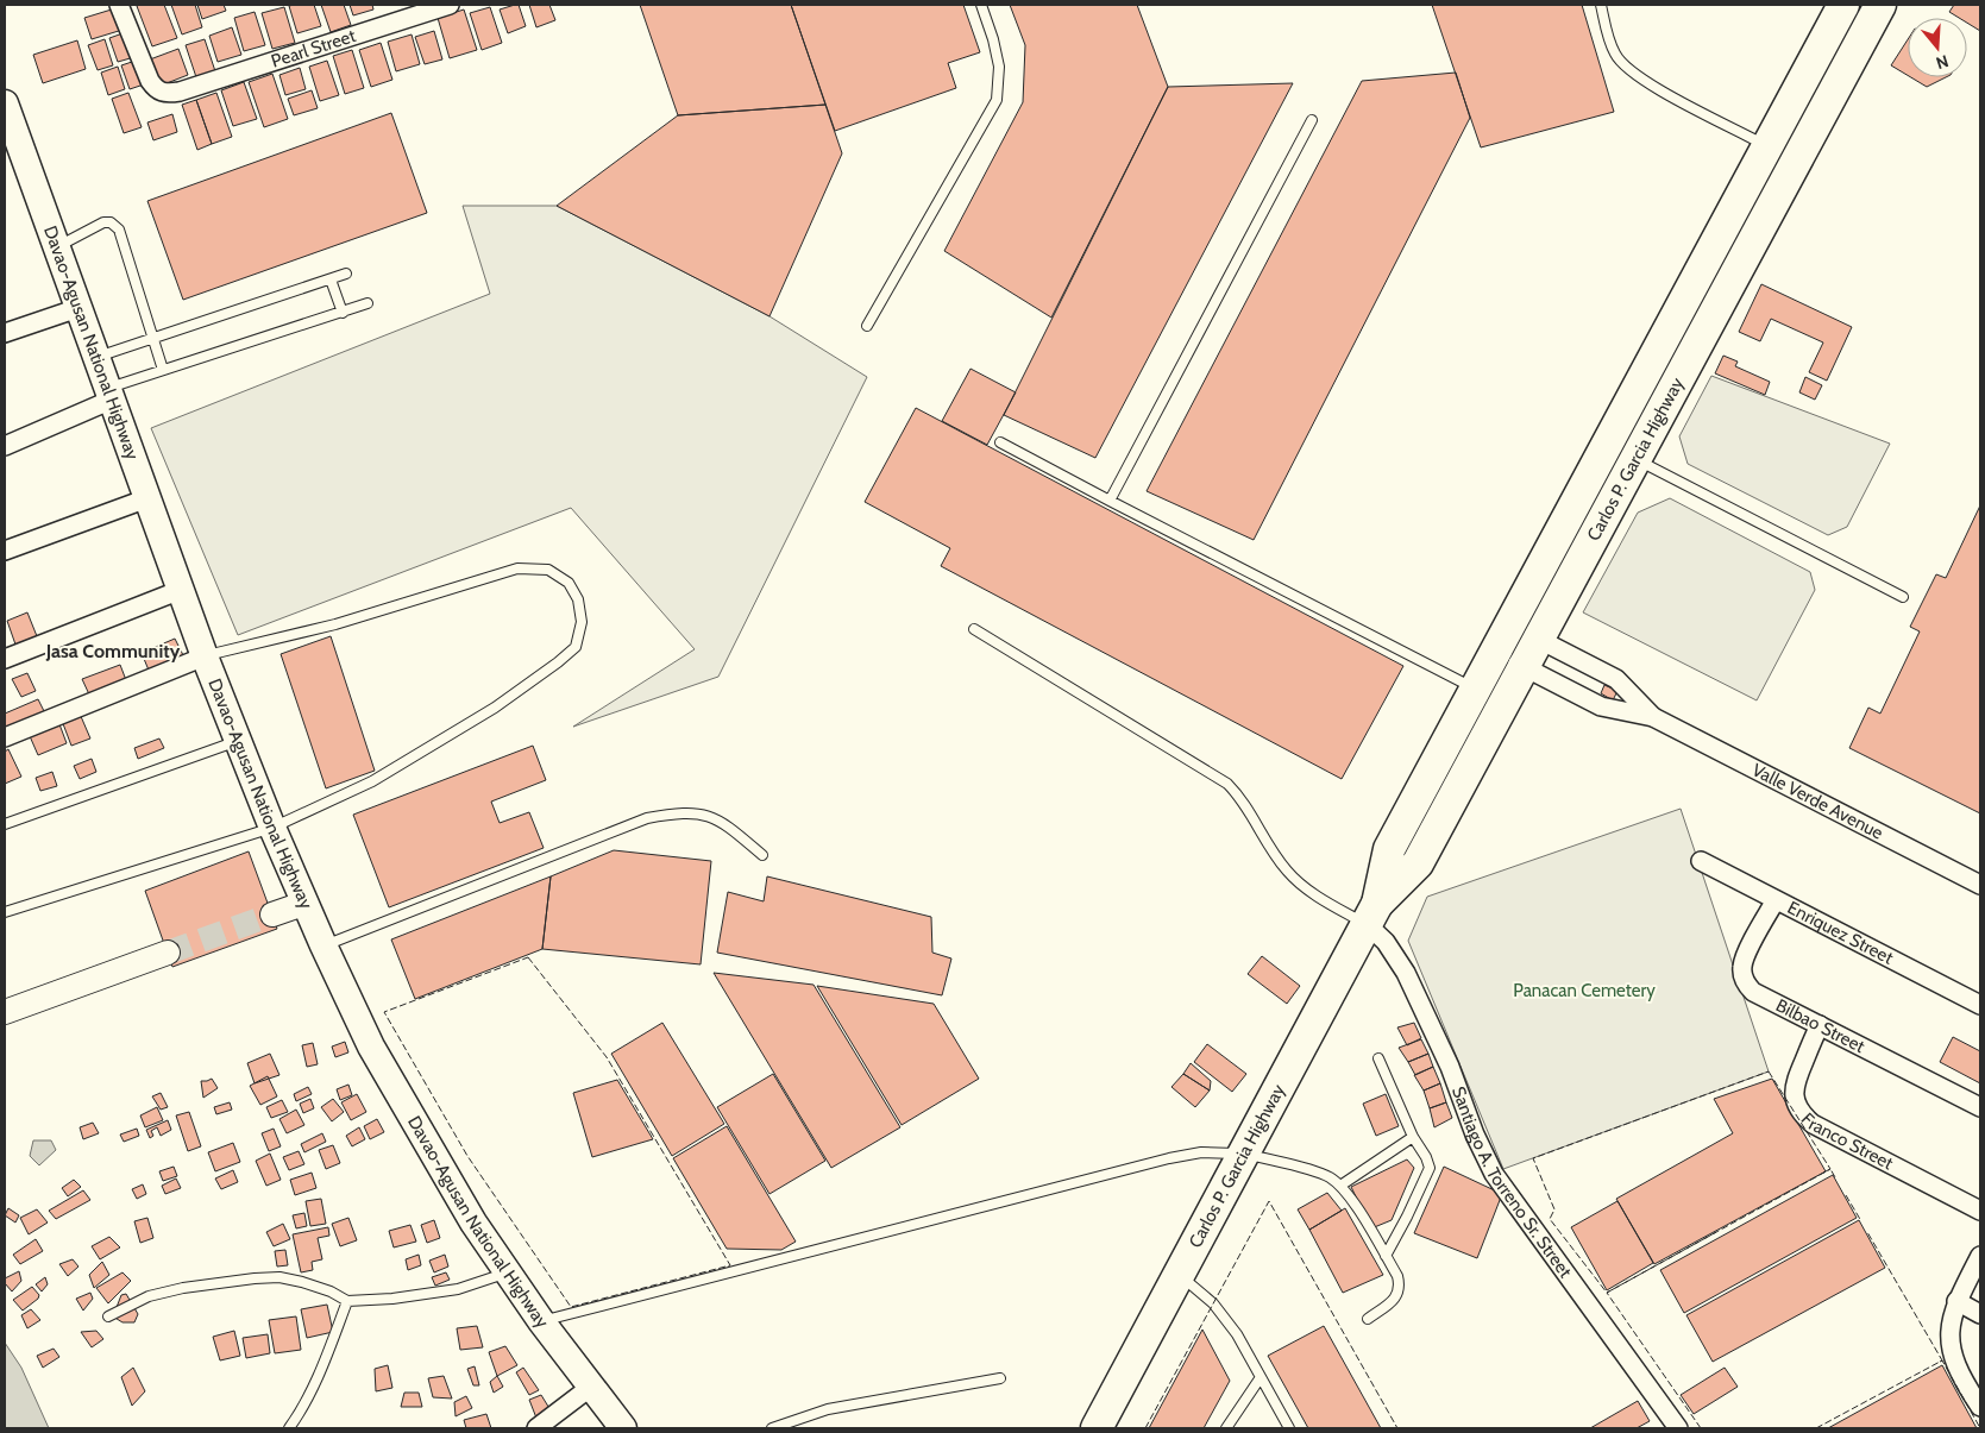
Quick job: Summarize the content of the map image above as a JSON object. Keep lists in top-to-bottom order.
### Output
{
  "streets": {
    "highway": ["Carlos P. Garcia Highway"],
    "main road": ["Davao-Agusan National Highway"],
    "street": [
      "Pearl Street",
      "Valle Verde Avenue",
      "Enriquez Street",
      "Bilbao Street",
      "Franco Street",
      "Santiago A. Torreno Sr. Street"
    ]
  },
  "crossings": [
    ["Carlos P. Garcia Highway", "Valle Verde Avenue"],
    ["Carlos P. Garcia Highway", "Santiago A. Torreno Sr. Street"],
    ["Enriquez Street", "Bilbao Street"],
    ["Bilbao Street", "Franco Street"]
  ],
  "districts": ["Jasa Community"],
  "parks": ["Panacan Cemetery"],
  "north": "bottom"
}
